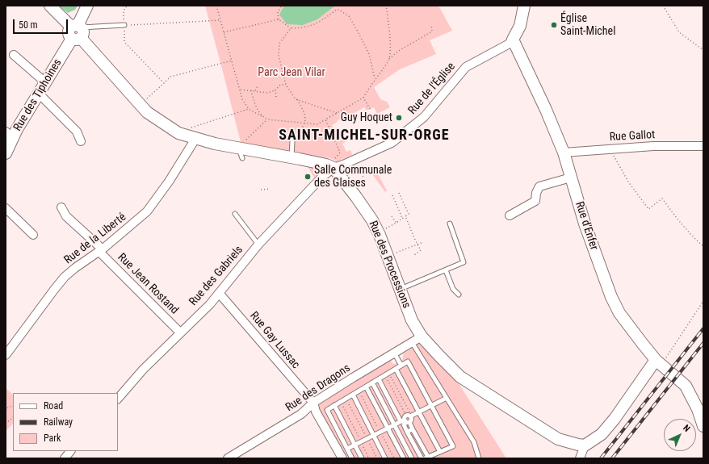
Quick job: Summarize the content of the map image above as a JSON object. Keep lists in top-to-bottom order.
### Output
{
  "streets": {
    "street": [
      "Rue de l'Église",
      "Rue des Tiphoines",
      "Rue Gallot",
      "Rue d'Enfer",
      "Rue de la Liberté",
      "Rue des Processions",
      "Rue des Gabriels",
      "Rue Jean Rostand",
      "Rue Gay Lussac",
      "Rue des Dragons"
    ]
  },
  "crossings": [
    ["Rue de l'Église", "Rue d'Enfer"],
    ["Rue de l'Église", "Rue des Processions"],
    ["Rue de l'Église", "Rue des Gabriels"],
    ["Rue Gallot", "Rue d'Enfer"],
    ["Rue de la Liberté", "Rue Jean Rostand"],
    ["Rue des Processions", "Rue des Gabriels"],
    ["Rue des Processions", "Rue des Dragons"],
    ["Rue des Gabriels", "Rue Jean Rostand"],
    ["Rue des Gabriels", "Rue Gay Lussac"],
    ["Rue Gay Lussac", "Rue des Dragons"]
  ],
  "districts": ["SAINT-MICHEL-SUR-ORGE"],
  "parks": ["Parc Jean Vilar"],
  "places": ["Église Saint-Michel", "Guy Hoquet", "Salle Communale des Glaises"],
  "legend": ["Road", "Railway", "Park"],
  "scale_bar": "50 m",
  "north": "top right"
}
